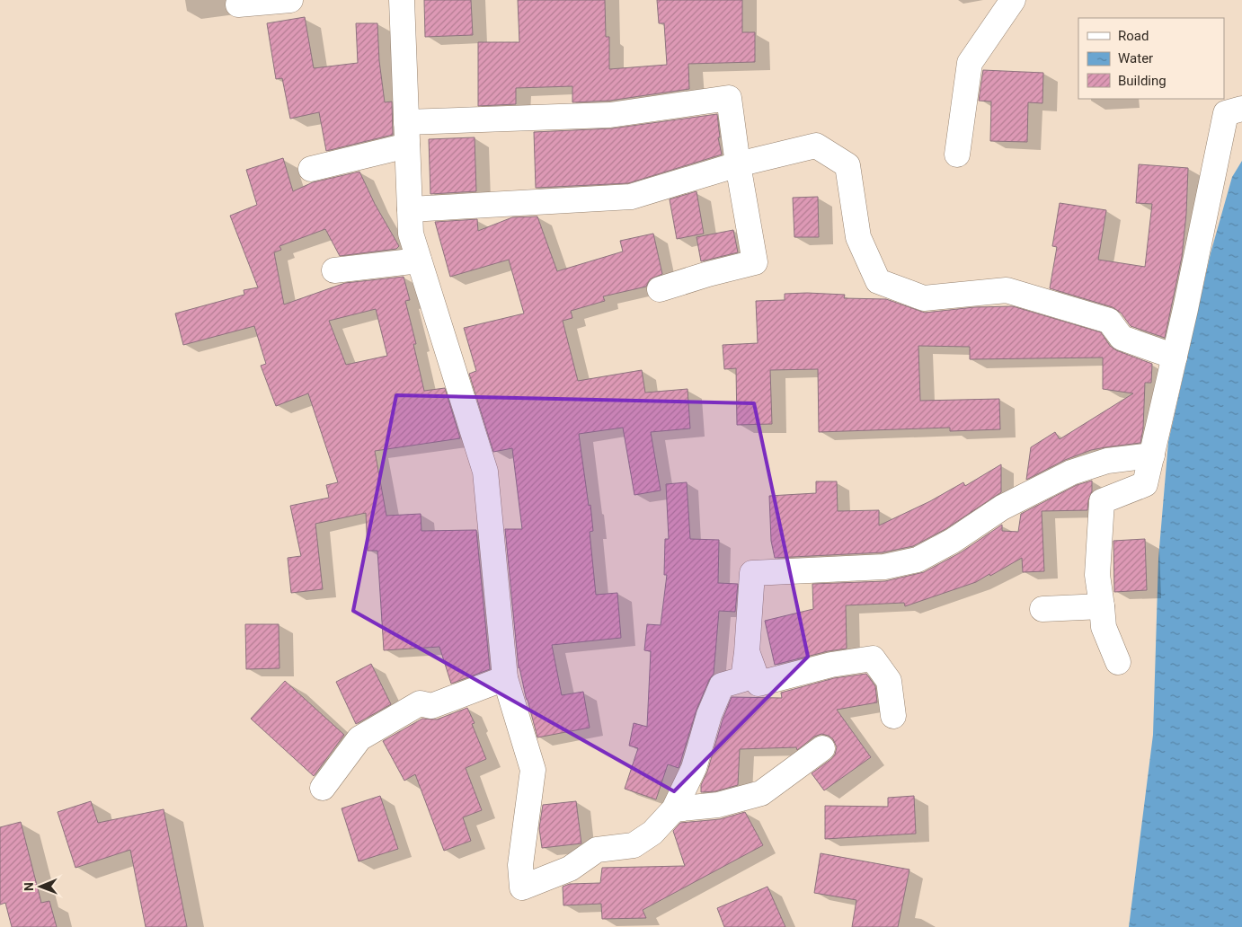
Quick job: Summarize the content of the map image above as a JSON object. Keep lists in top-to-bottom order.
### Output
{
  "legend": ["Road", "Water", "Building"],
  "north": "left"
}
